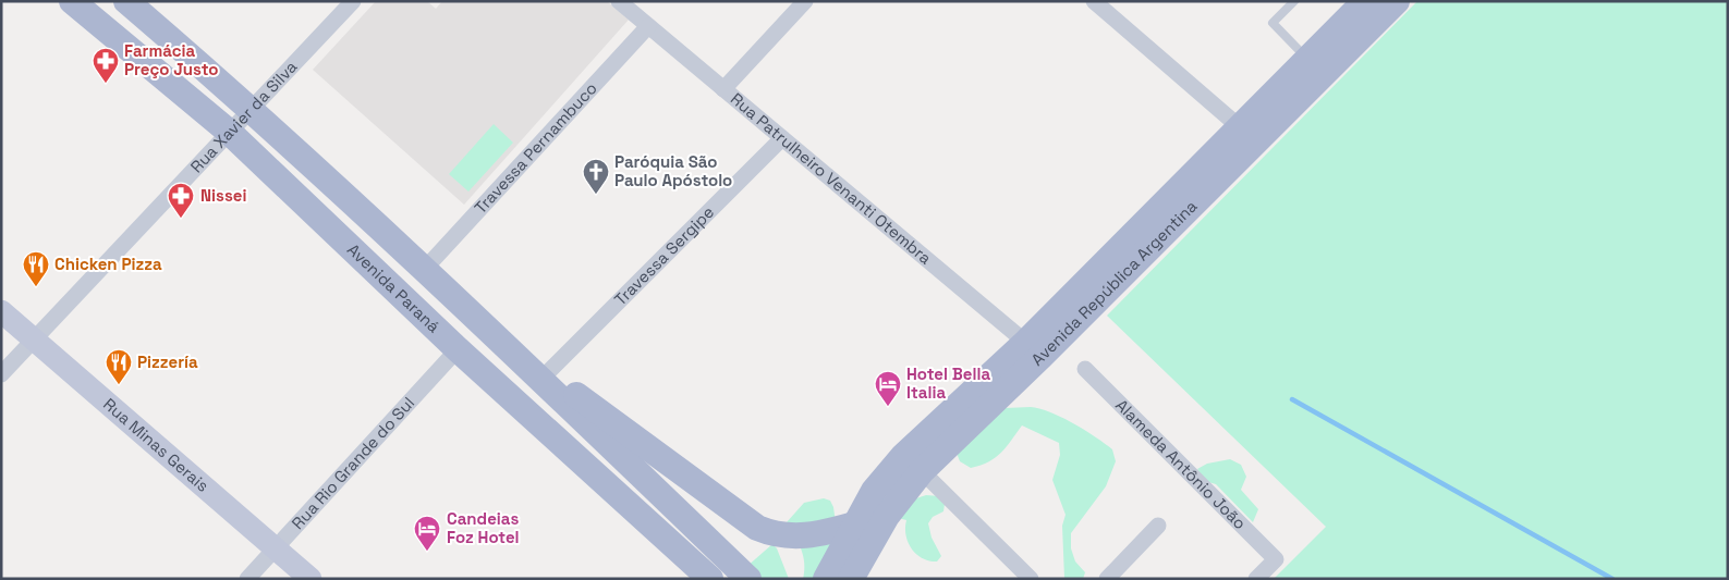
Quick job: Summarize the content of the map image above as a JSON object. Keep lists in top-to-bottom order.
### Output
{
  "streets": {
    "main road": ["Avenida República Argentina", "Avenida Paraná", "Rua Minas Gerais"],
    "street": [
      "Rua Xavier da Silva",
      "Travessa Pernambuco",
      "Rua Patrulheiro Venanti Otembra",
      "Travessa Sergipe",
      "Rua Rio Grande do Sul",
      "Alameda Antônio João"
    ]
  },
  "crossings": [
    ["Rua Xavier da Silva", "Avenida Paraná"],
    ["Rua Xavier da Silva", "Rua Minas Gerais"],
    ["Travessa Pernambuco", "Rua Patrulheiro Venanti Otembra"],
    ["Travessa Pernambuco", "Avenida Paraná"],
    ["Rua Patrulheiro Venanti Otembra", "Travessa Sergipe"],
    ["Rua Patrulheiro Venanti Otembra", "Avenida República Argentina"],
    ["Avenida Paraná", "Rua Rio Grande do Sul"],
    ["Rua Minas Gerais", "Rua Rio Grande do Sul"]
  ],
  "places": {
    "pharmacy": ["Farmácia Preço Justo", "Nissei"],
    "church": ["Paróquia São Paulo Apóstolo"],
    "restaurant": ["Chicken Pizza", "Pizzería"],
    "hotel": ["Hotel Bella Italia", "Candeias Foz Hotel"]
  }
}
